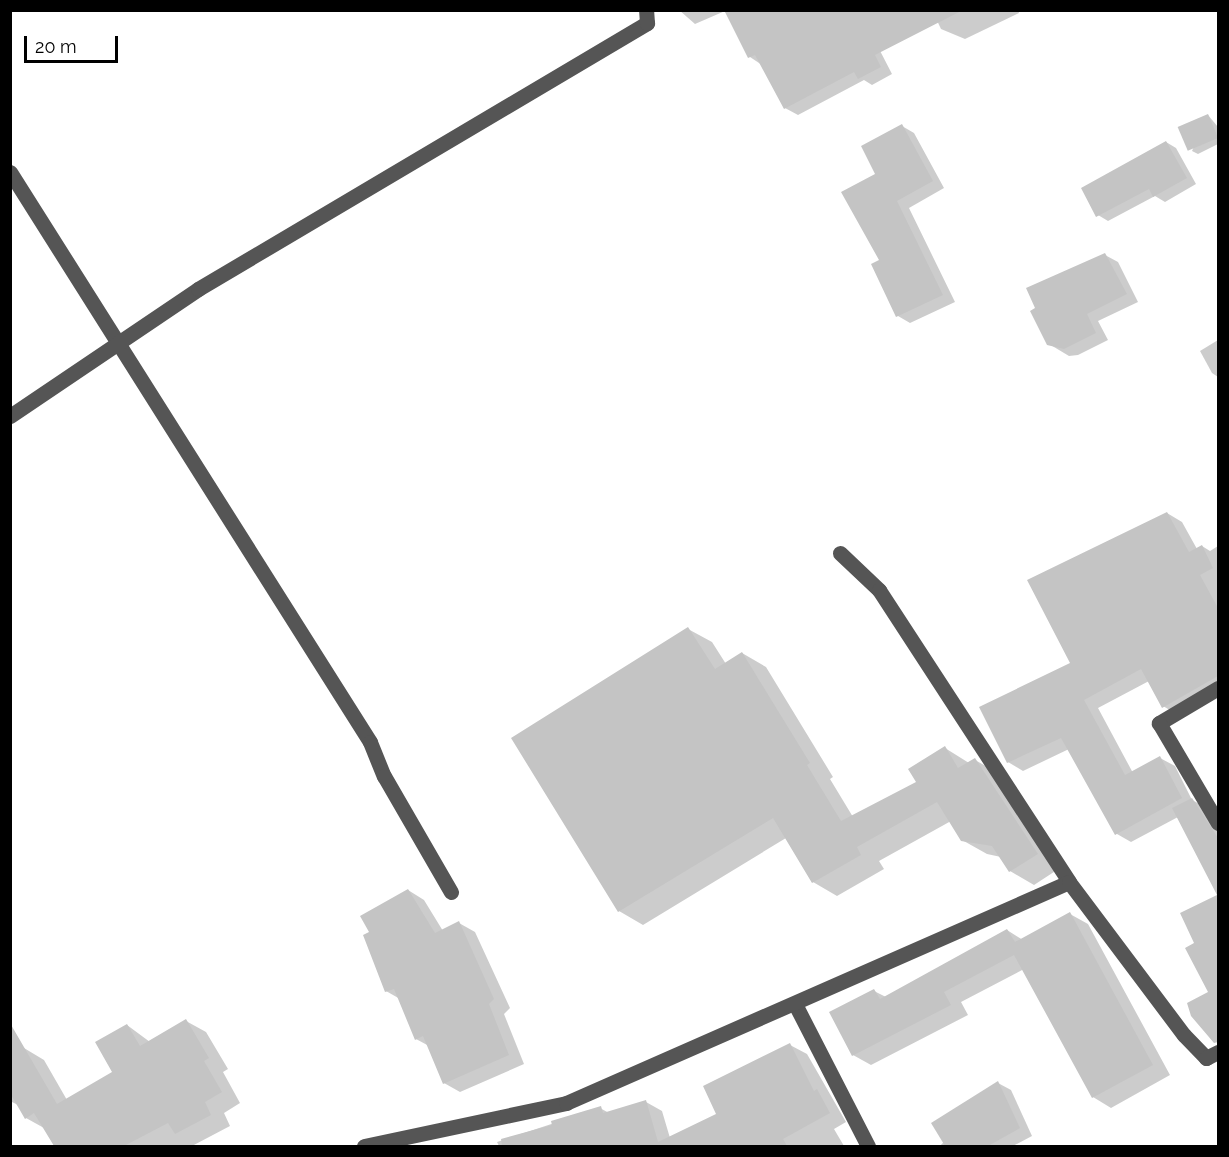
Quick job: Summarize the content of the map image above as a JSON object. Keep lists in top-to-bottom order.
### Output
{
  "scale_bar": "20 m"
}
